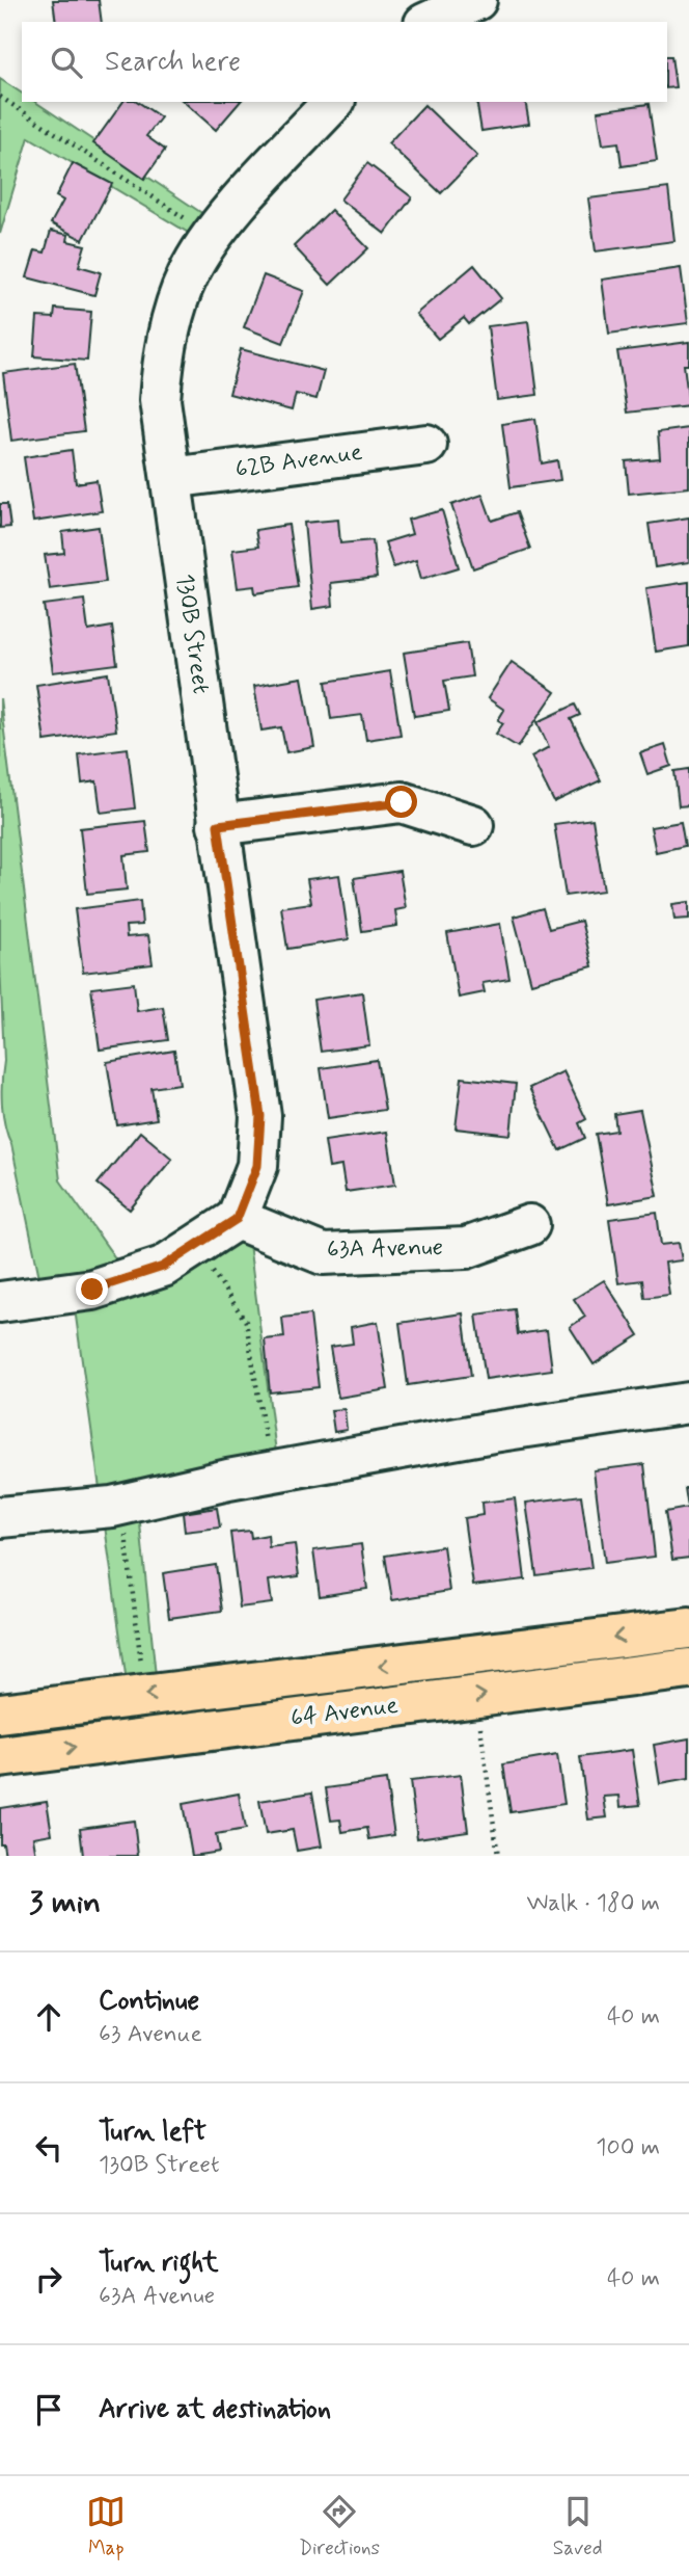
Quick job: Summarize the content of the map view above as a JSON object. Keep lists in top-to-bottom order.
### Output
{
  "streets": {
    "main road": ["64 Avenue"],
    "street": ["62B Avenue", "130B Street", "63A Avenue"]
  },
  "crossings": [
    ["62B Avenue", "130B Street"],
    ["130B Street", "63A Avenue"]
  ],
  "page": {
    "search": "Search here",
    "heading": ["3 min", "Walk · 180 m"],
    "list": [
      ["Continue", "63 Avenue", "40 m"],
      ["Turn left", "130B Street", "100 m"],
      ["Turn right", "63A Avenue", "40 m"],
      "Arrive at destination"
    ],
    "nav": ["Map", "Directions", "Saved"]
  }
}
